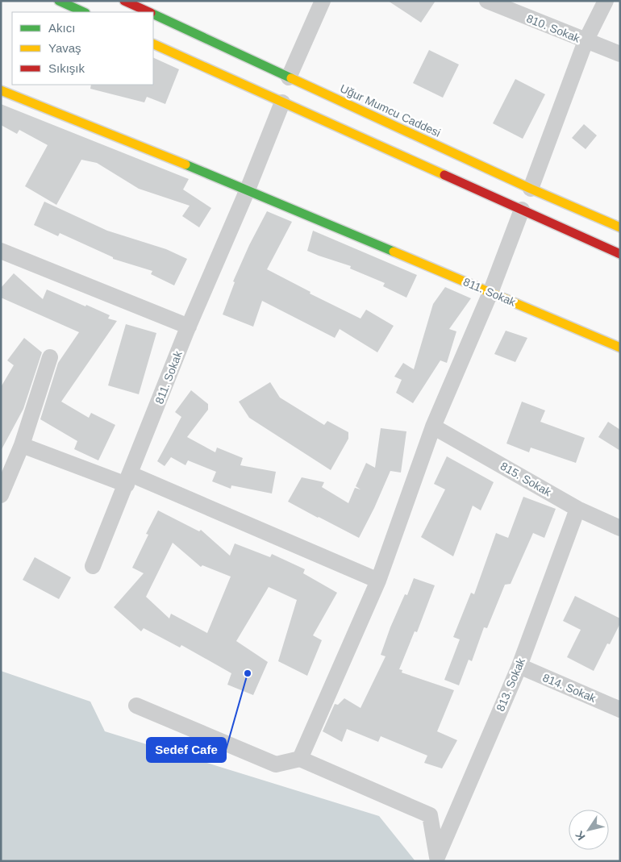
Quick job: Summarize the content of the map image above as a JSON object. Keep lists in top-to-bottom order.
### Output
{
  "streets": {
    "street": [
      "810. Sokak",
      "Uğur Mumcu Caddesi",
      "811. Sokak",
      "815. Sokak",
      "813. Sokak",
      "814. Sokak"
    ]
  },
  "crossings": [
    ["815. Sokak", "813. Sokak"],
    ["813. Sokak", "814. Sokak"]
  ],
  "places": ["Sedef Cafe"],
  "legend": ["Akıcı", "Yavaş", "Sıkışık"],
  "north": "bottom left"
}
